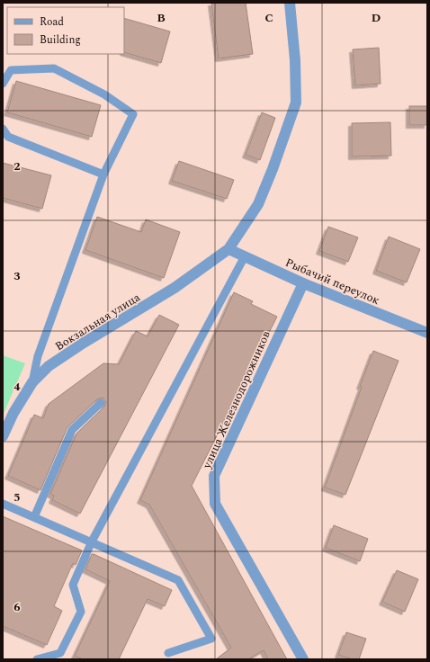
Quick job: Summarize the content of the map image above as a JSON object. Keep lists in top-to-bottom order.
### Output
{
  "streets": {
    "street": ["Рыбачий переулок", "Вокзальная улица", "улица Железнодорожников"]
  },
  "crossings": [
    ["Рыбачий переулок", "Вокзальная улица"],
    ["Рыбачий переулок", "улица Железнодорожников"]
  ],
  "legend": ["Road", "Building"],
  "grid": {
    "columns": ["B", "C", "D"],
    "rows": [
      "2",
      "3",
      "4",
      "5",
      "6"
    ]
  }
}
